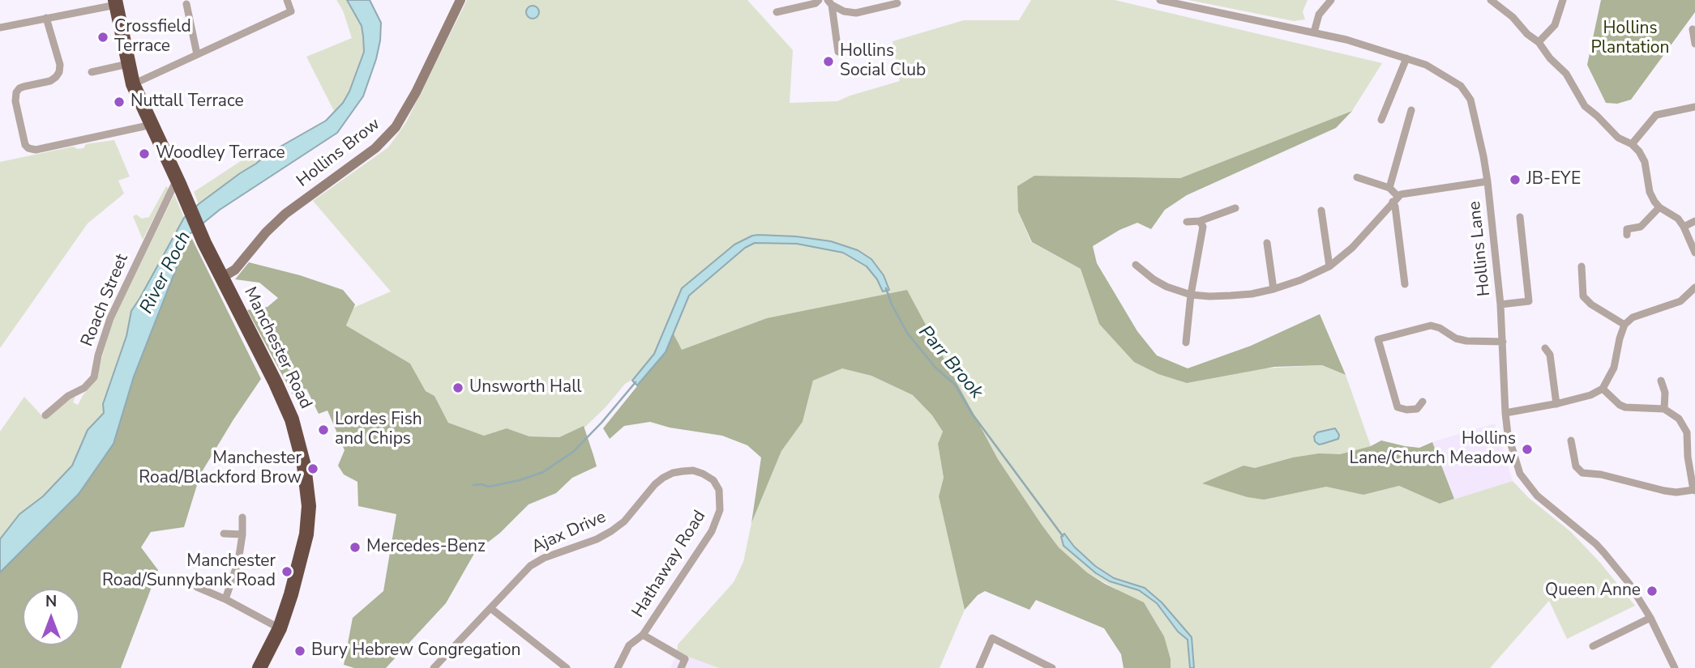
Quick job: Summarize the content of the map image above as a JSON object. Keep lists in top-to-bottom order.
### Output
{
  "streets": {
    "highway": ["Manchester Road"],
    "street": [
      "Hollins Brow",
      "Hollins Lane",
      "Roach Street",
      "Ajax Drive",
      "Hathaway Road"
    ]
  },
  "crossings": [
    ["Hollins Brow", "Manchester Road"],
    ["Roach Street", "Manchester Road"],
    ["Ajax Drive", "Hathaway Road"]
  ],
  "water": ["River Roch", "Parr Brook"],
  "parks": ["Hollins Plantation"],
  "places": [
    "Crossfield Terrace",
    "Hollins Social Club",
    "Nuttall Terrace",
    "Woodley Terrace",
    "JB-EYE",
    "Unsworth Hall",
    "Lordes Fish and Chips",
    "Hollins Lane/Church Meadow",
    "Manchester Road/Blackford Brow",
    "Mercedes-Benz",
    "Manchester Road/Sunnybank Road",
    "Queen Anne",
    "Bury Hebrew Congregation"
  ],
  "north": "top"
}
